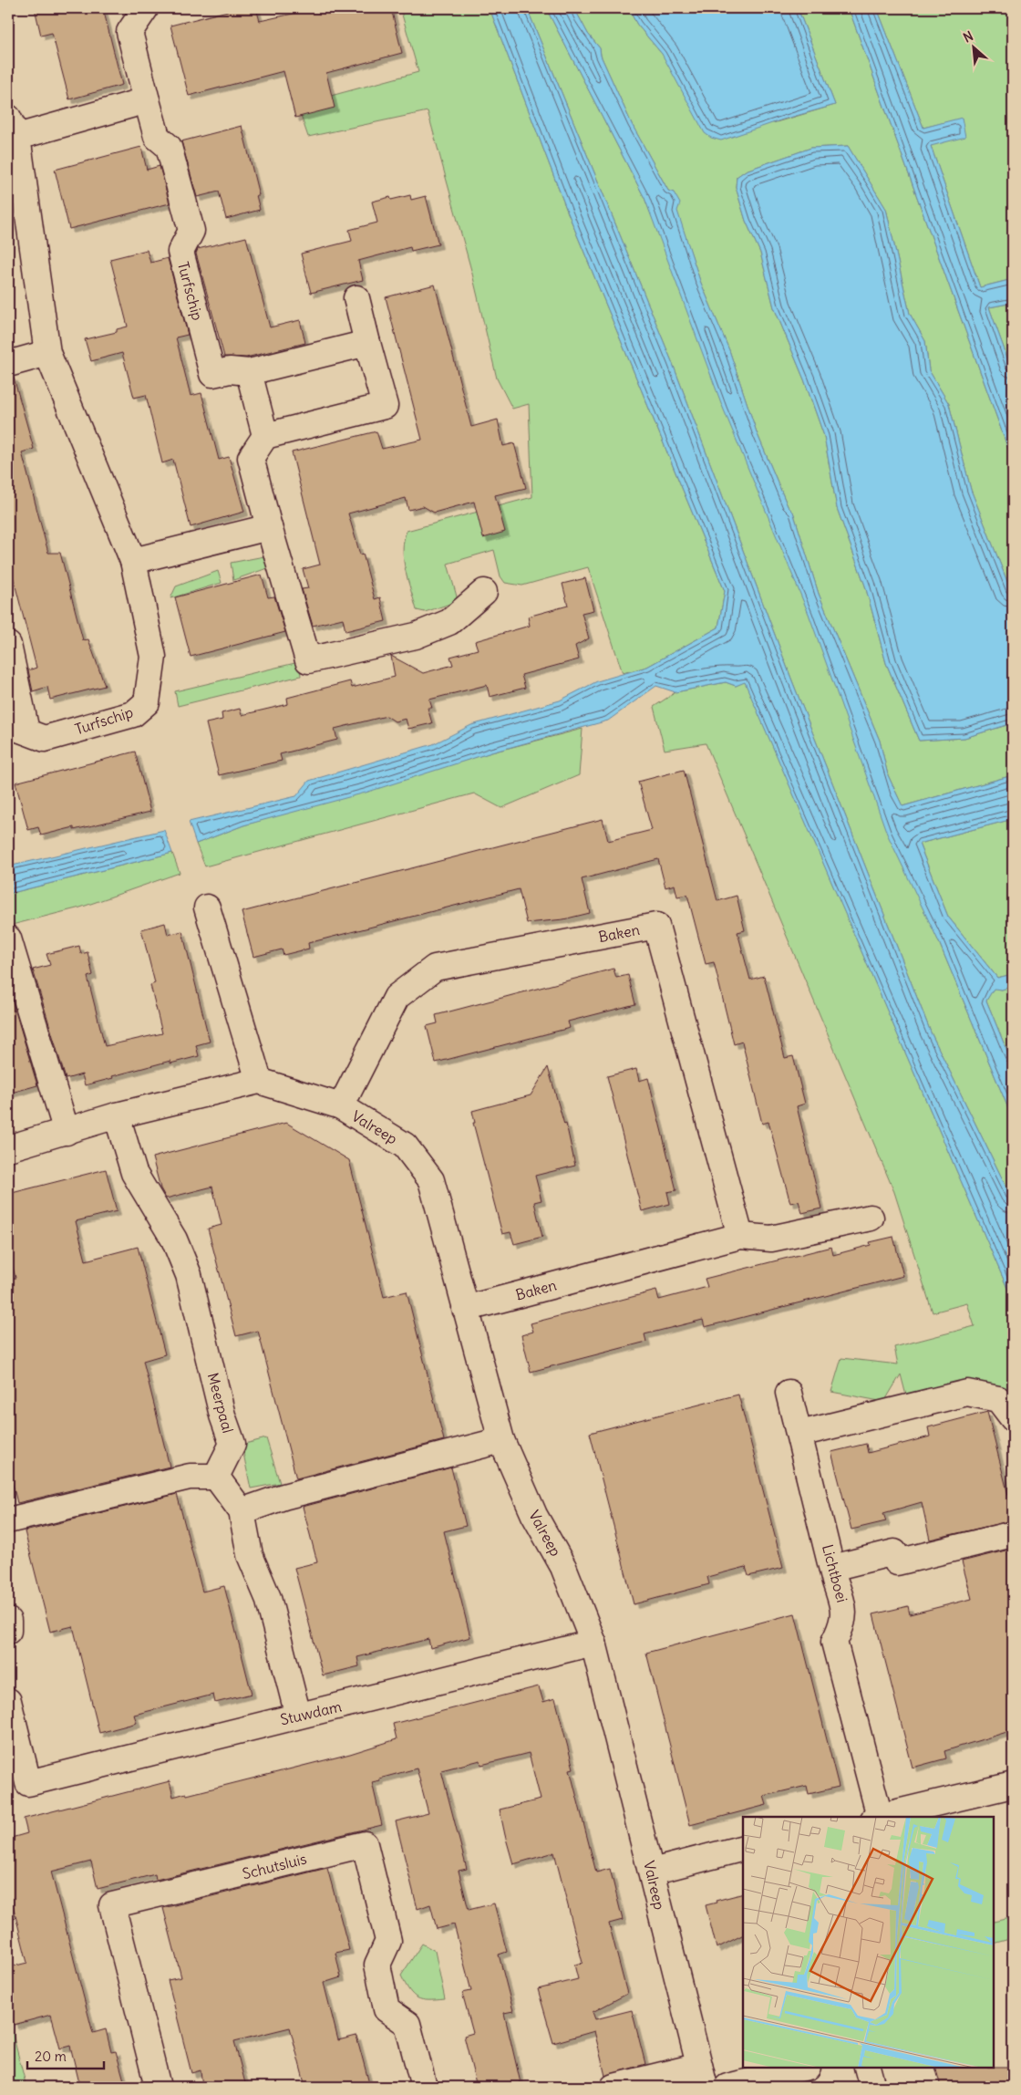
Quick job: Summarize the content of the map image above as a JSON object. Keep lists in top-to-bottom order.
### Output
{
  "streets": {
    "street": [
      "Turfschip",
      "Baken",
      "Valreep",
      "Meerpaal",
      "Lichtboei",
      "Stuwdam",
      "Schutsluis"
    ]
  },
  "crossings": [
    ["Baken", "Valreep"],
    ["Valreep", "Stuwdam"]
  ],
  "scale_bar": "20 m",
  "north": "top left"
}
